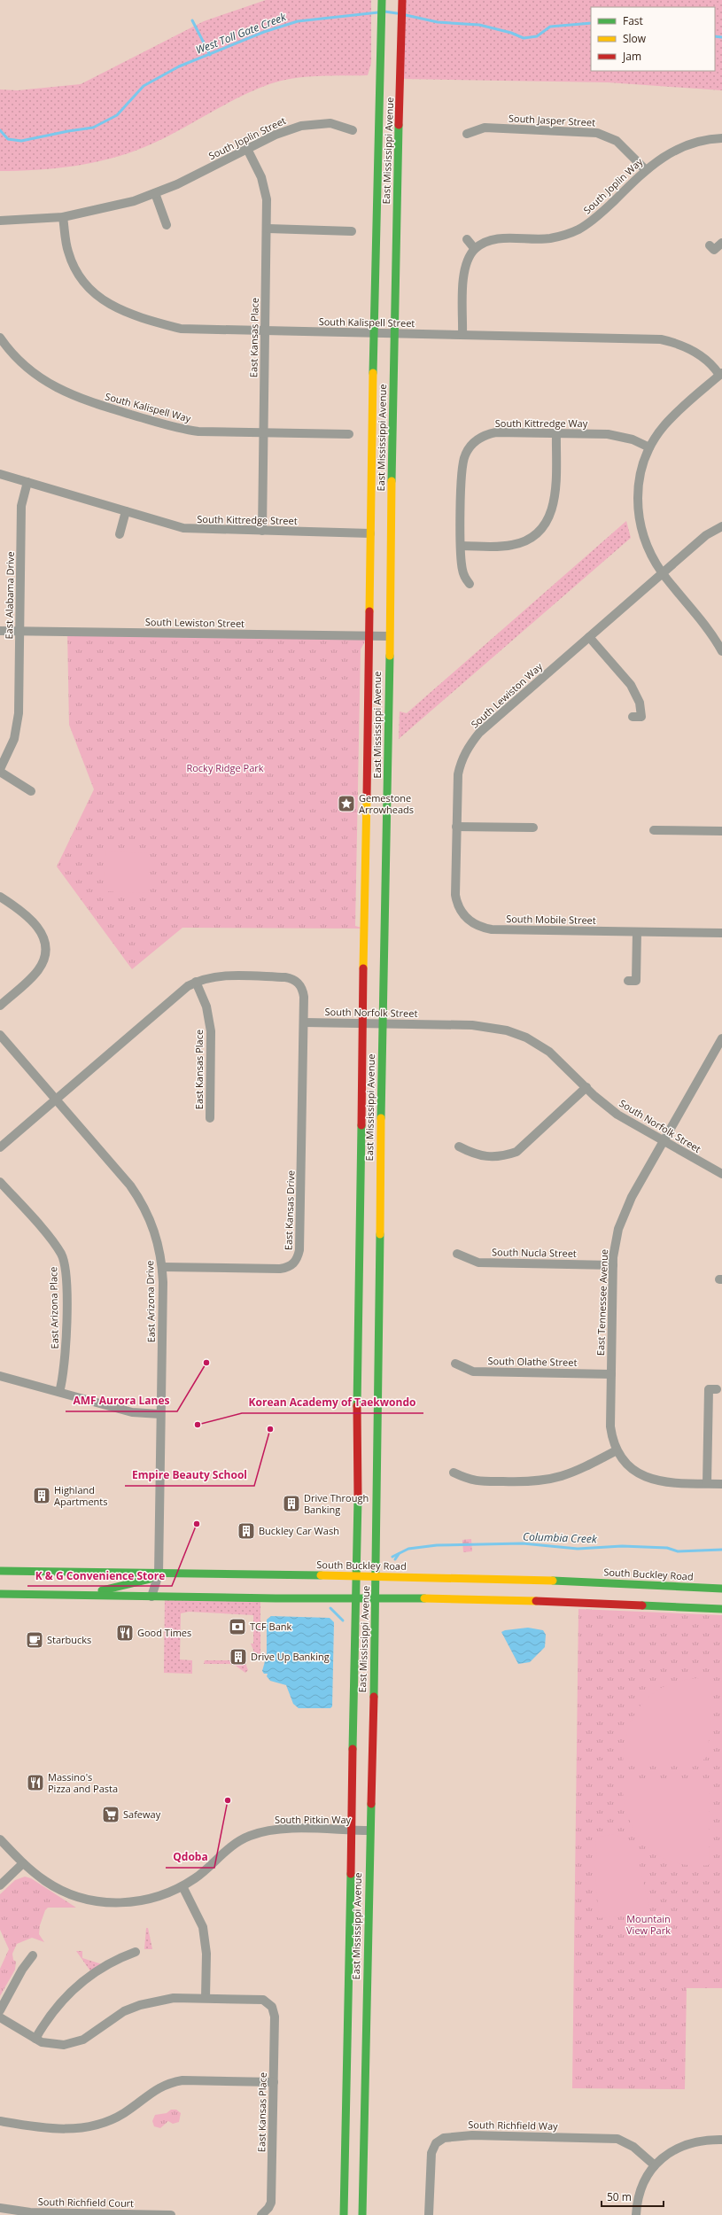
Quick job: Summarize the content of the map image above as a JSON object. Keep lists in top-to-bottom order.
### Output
{
  "streets": {
    "main road": ["East Mississippi Avenue", "South Buckley Road"],
    "street": [
      "South Jasper Street",
      "South Joplin Street",
      "South Joplin Way",
      "South Kalispell Street",
      "East Kansas Place",
      "South Kalispell Way",
      "South Kittredge Way",
      "South Kittredge Street",
      "East Alabama Drive",
      "South Lewiston Street",
      "South Lewiston Way",
      "South Mobile Street",
      "South Norfolk Street",
      "East Kansas Drive",
      "South Nucla Street",
      "East Arizona Drive",
      "East Tennessee Avenue",
      "East Arizona Place",
      "South Olathe Street",
      "South Pitkin Way",
      "South Richfield Way",
      "South Richfield Court"
    ]
  },
  "crossings": [
    ["South Jasper Street", "South Joplin Way"],
    ["South Joplin Street", "South Kalispell Street"],
    ["South Joplin Street", "East Kansas Place"],
    ["East Mississippi Avenue", "South Kalispell Street"],
    ["East Mississippi Avenue", "South Kittredge Street"],
    ["East Mississippi Avenue", "South Lewiston Street"],
    ["East Mississippi Avenue", "South Norfolk Street"],
    ["East Mississippi Avenue", "South Buckley Road"],
    ["East Mississippi Avenue", "South Pitkin Way"],
    ["South Kalispell Street", "East Kansas Place"],
    ["East Kansas Place", "South Kalispell Way"],
    ["East Kansas Place", "South Kittredge Street"],
    ["South Kittredge Street", "East Alabama Drive"],
    ["East Alabama Drive", "South Lewiston Street"],
    ["South Lewiston Way", "South Mobile Street"],
    ["South Norfolk Street", "East Kansas Drive"],
    ["South Norfolk Street", "East Tennessee Avenue"],
    ["East Kansas Drive", "East Arizona Drive"],
    ["South Nucla Street", "East Tennessee Avenue"],
    ["East Arizona Drive", "South Buckley Road"],
    ["East Tennessee Avenue", "South Olathe Street"]
  ],
  "water": ["West Toll Gate Creek", "Columbia Creek"],
  "parks": ["Rocky Ridge Park", "Mountain View Park"],
  "places": {
    "place": ["Gemestone Arrowheads"],
    "other": [
      "AMF Aurora Lanes",
      "Korean Academy of Taekwondo",
      "Empire Beauty School",
      "K & G Convenience Store",
      "Qdoba"
    ],
    "building": [
      "Highland Apartments",
      "Drive Through Banking",
      "Buckley Car Wash",
      "Drive Up Banking"
    ],
    "bank": ["TCF Bank"],
    "restaurant": ["Good Times", "Massino's Pizza and Pasta"],
    "cafe": ["Starbucks"],
    "supermarket": ["Safeway"]
  },
  "legend": ["Fast", "Slow", "Jam"],
  "scale_bar": "50 m"
}
